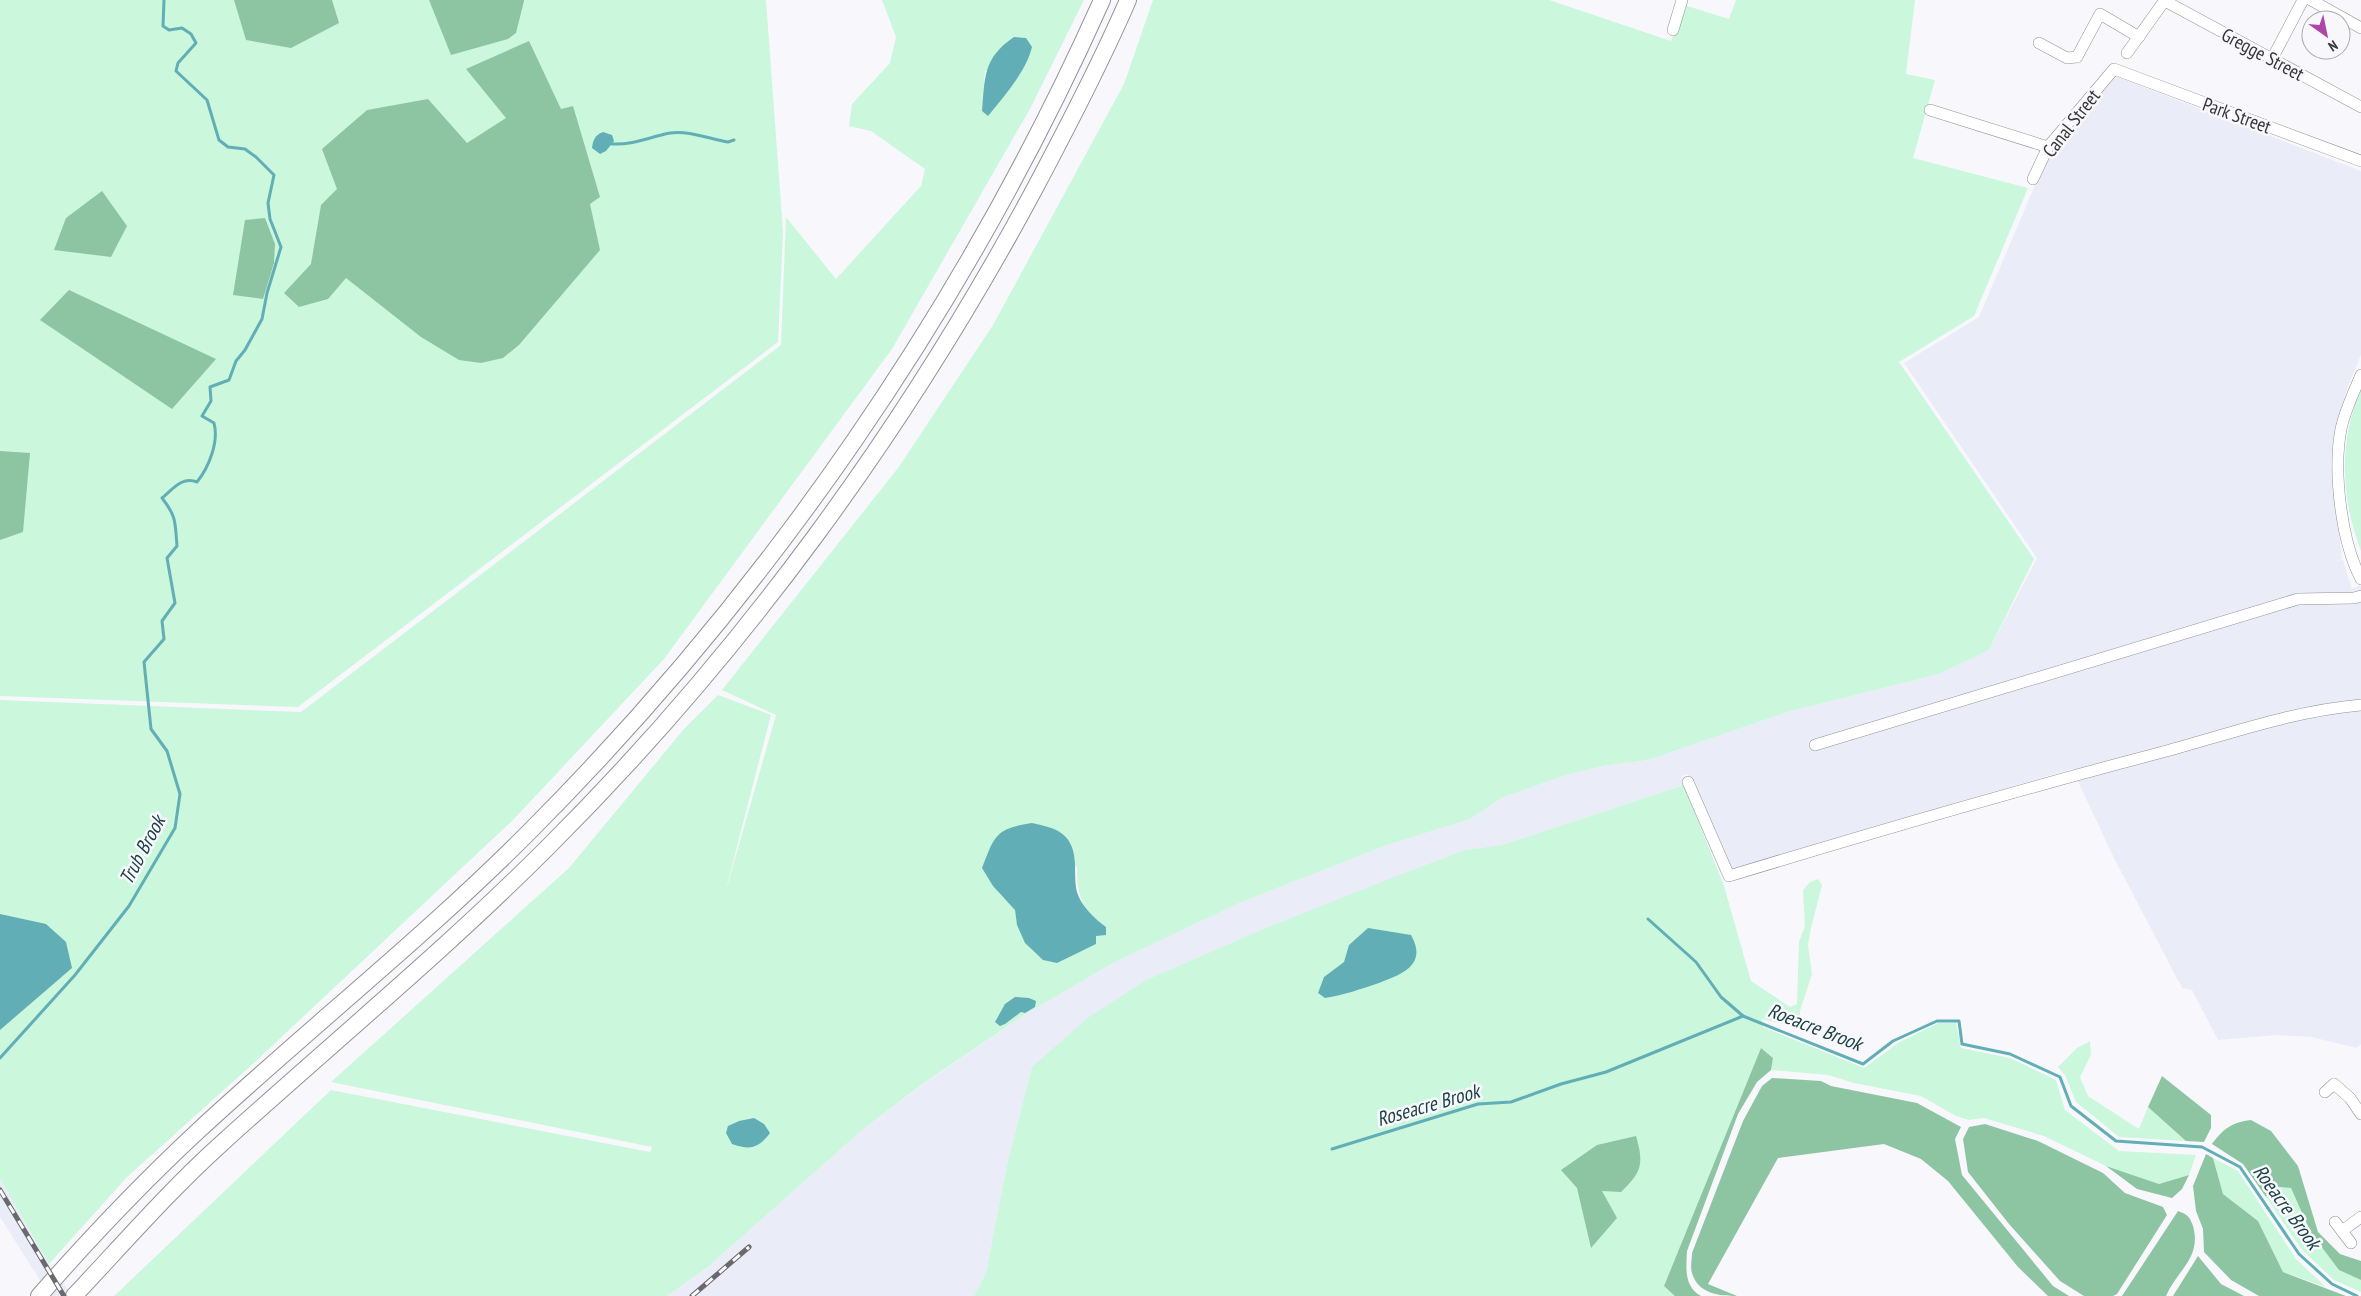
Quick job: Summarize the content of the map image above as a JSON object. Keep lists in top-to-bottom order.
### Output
{
  "streets": {
    "street": ["Gregge Street", "Park Street", "Canal Street"]
  },
  "crossings": [
    ["Park Street", "Canal Street"]
  ],
  "water": ["Trub Brook", "Roeacre Brook", "Roseacre Brook"],
  "north": "bottom right"
}
